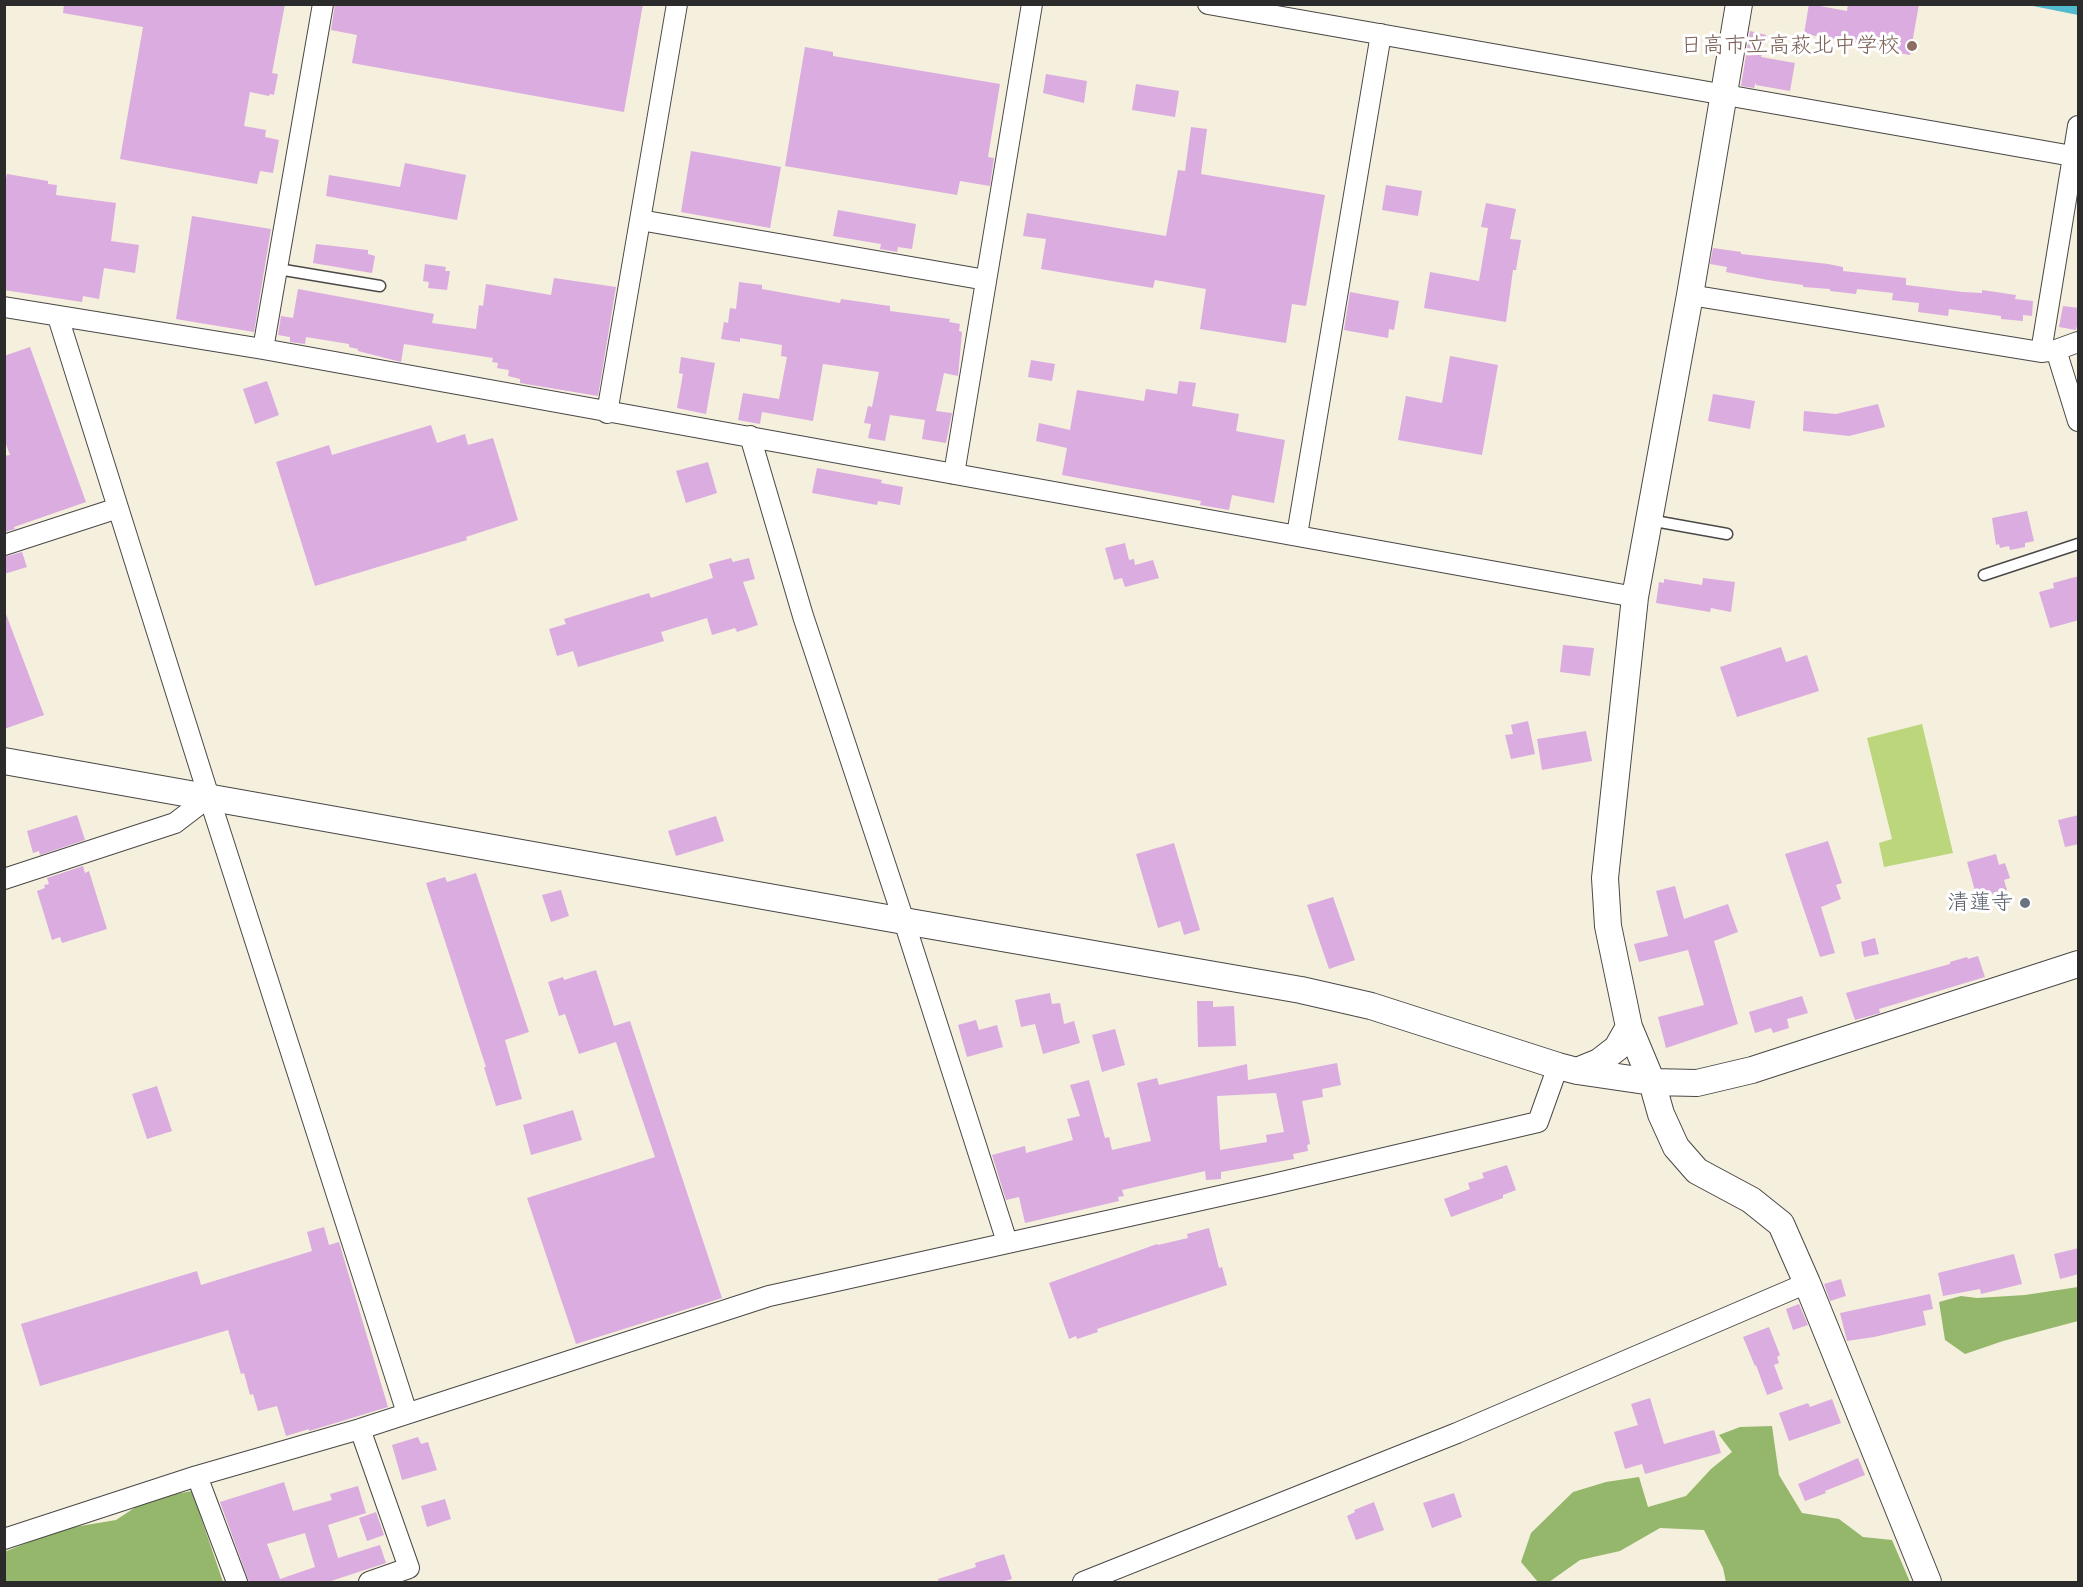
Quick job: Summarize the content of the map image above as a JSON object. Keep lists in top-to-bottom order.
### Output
{
  "places": ["日高市立高萩北中学校", "清蓮寺"]
}
